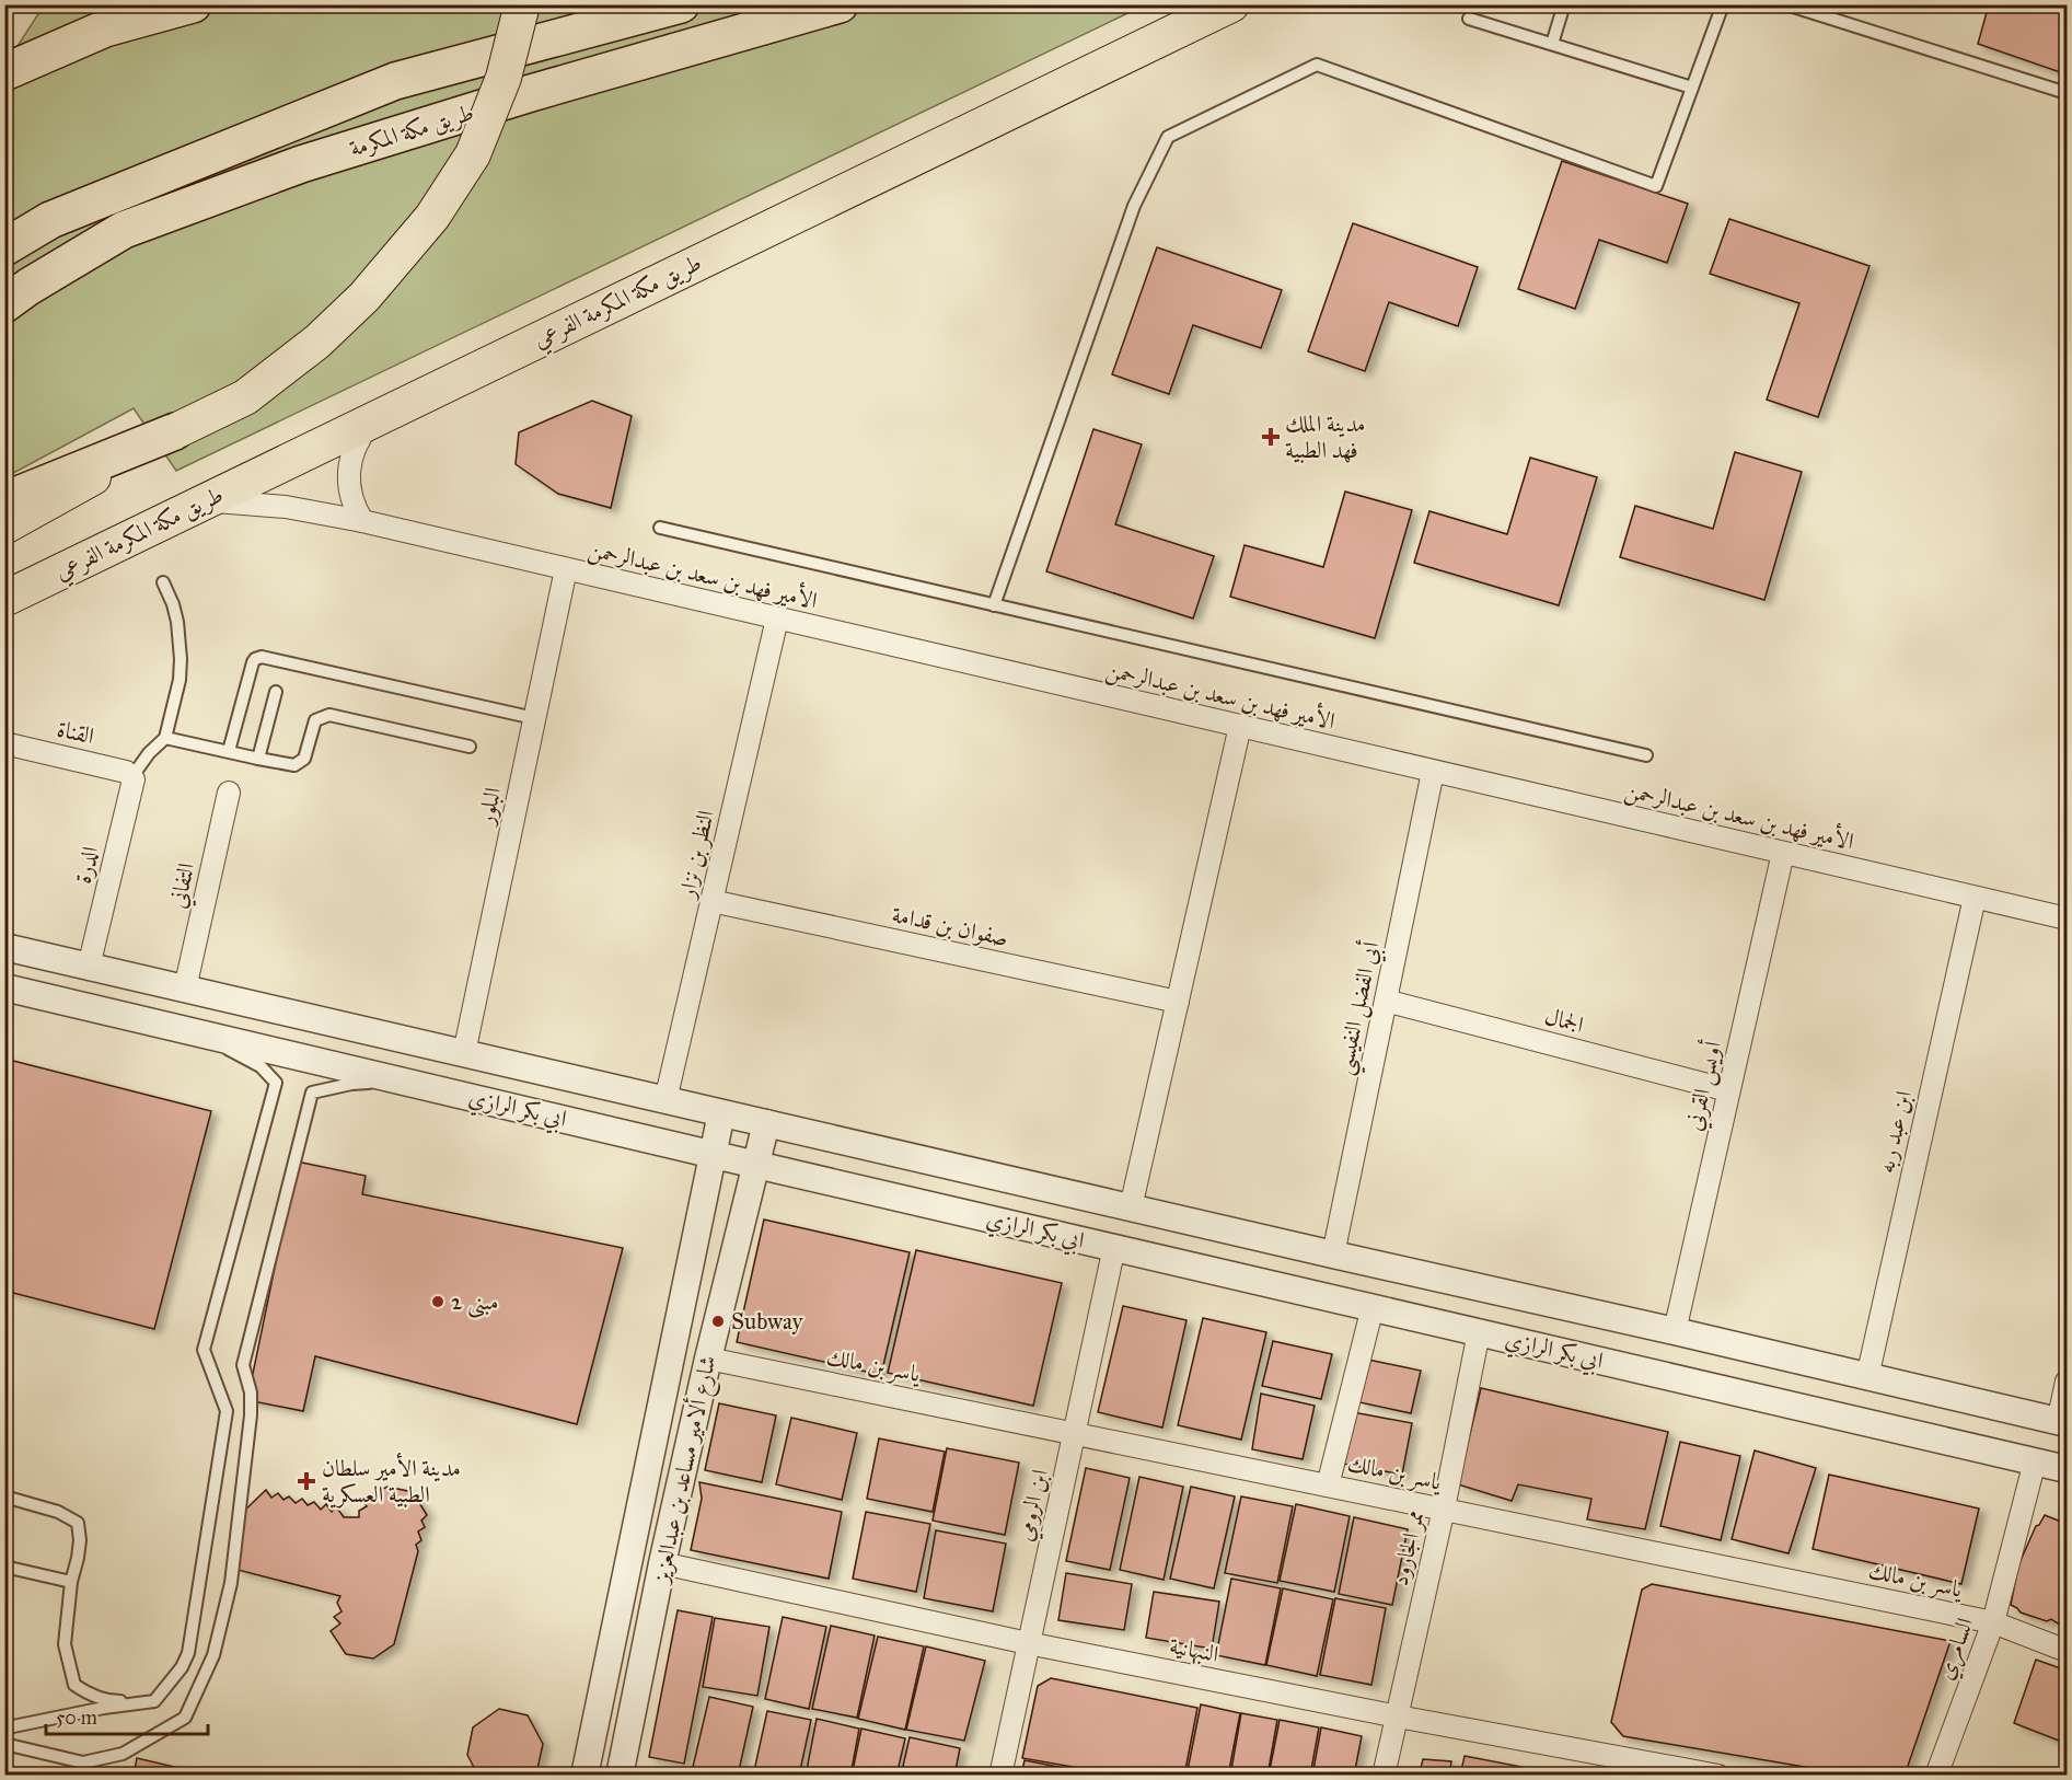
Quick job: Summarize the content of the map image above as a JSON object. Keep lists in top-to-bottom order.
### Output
{
  "streets": {
    "highway": ["طريق مكة المكرمة"],
    "main road": ["طريق مكة المكرمة الفرعي"],
    "street": [
      "الأمير فهد بن سعد بن عبدالرحمن",
      "القناة",
      "البلور",
      "النظر بن نزار",
      "الدرة",
      "التفاني",
      "صفوان بن قدامة",
      "أبي الفضل النفيسي",
      "الجمال",
      "أويس القرني",
      "ابي بكر الرازي",
      "ابن عبد ربه",
      "ياسر بن مالك",
      "شارع ألامير مساعد بن عبدالعزيز",
      "ابن الرومي",
      "ممر الجارود",
      "السامري",
      "النبهانية"
    ]
  },
  "crossings": [
    ["طريق مكة المكرمة الفرعي", "الأمير فهد بن سعد بن عبدالرحمن"],
    ["الأمير فهد بن سعد بن عبدالرحمن", "البلور"],
    ["الأمير فهد بن سعد بن عبدالرحمن", "النظر بن نزار"],
    ["الأمير فهد بن سعد بن عبدالرحمن", "أبي الفضل النفيسي"],
    ["الأمير فهد بن سعد بن عبدالرحمن", "أويس القرني"],
    ["الأمير فهد بن سعد بن عبدالرحمن", "ابن عبد ربه"],
    ["القناة", "الدرة"],
    ["البلور", "ابي بكر الرازي"],
    ["النظر بن نزار", "صفوان بن قدامة"],
    ["النظر بن نزار", "ابي بكر الرازي"],
    ["الدرة", "ابي بكر الرازي"],
    ["التفاني", "ابي بكر الرازي"],
    ["أبي الفضل النفيسي", "الجمال"],
    ["أبي الفضل النفيسي", "ابي بكر الرازي"],
    ["الجمال", "أويس القرني"],
    ["أويس القرني", "ابي بكر الرازي"],
    ["ابي بكر الرازي", "ابن عبد ربه"],
    ["ابي بكر الرازي", "شارع ألامير مساعد بن عبدالعزيز"],
    ["ابي بكر الرازي", "ابن الرومي"],
    ["ابي بكر الرازي", "ممر الجارود"],
    ["ابي بكر الرازي", "السامري"],
    ["ياسر بن مالك", "شارع ألامير مساعد بن عبدالعزيز"],
    ["ياسر بن مالك", "ابن الرومي"],
    ["ياسر بن مالك", "ممر الجارود"],
    ["ياسر بن مالك", "السامري"],
    ["شارع ألامير مساعد بن عبدالعزيز", "النبهانية"],
    ["ابن الرومي", "النبهانية"],
    ["ممر الجارود", "النبهانية"]
  ],
  "places": {
    "health": ["مدينة الملك فهد الطبية", "مدينة الأمير سلطان الطبية العسكرية"],
    "other": ["مبنى 2", "Subway"]
  },
  "scale_bar": "50 m"
}
